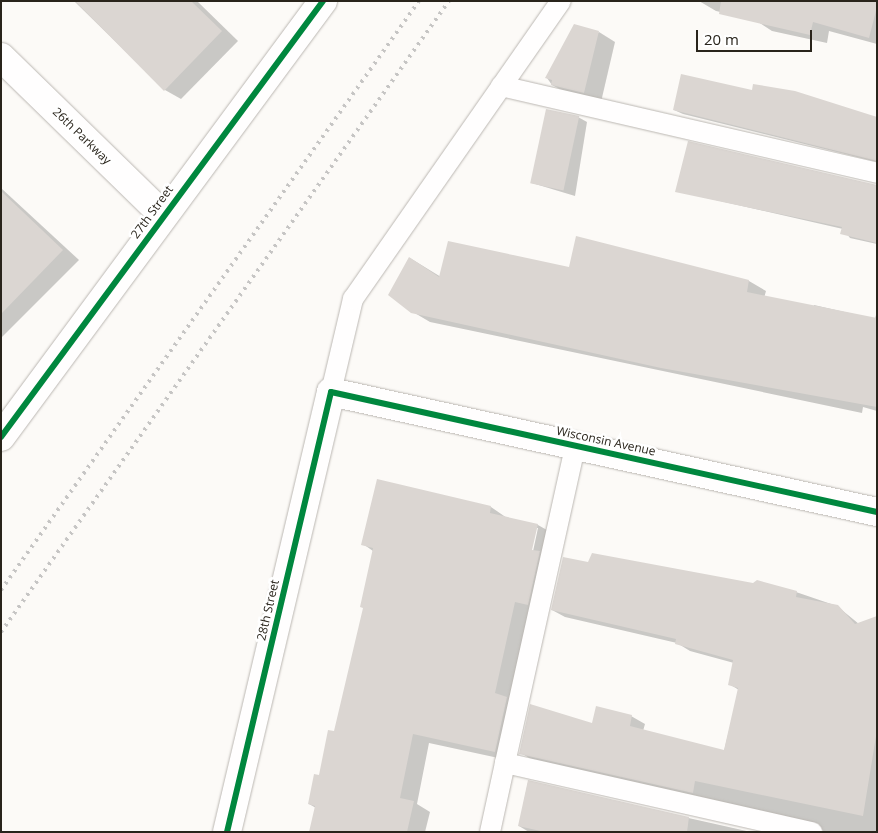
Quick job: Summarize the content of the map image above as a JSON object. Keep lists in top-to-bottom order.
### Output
{
  "streets": {
    "street": [
      "26th Parkway",
      "27th Street",
      "Wisconsin Avenue",
      "28th Street"
    ]
  },
  "crossings": [
    ["26th Parkway", "27th Street"],
    ["Wisconsin Avenue", "28th Street"]
  ],
  "scale_bar": "20 m"
}
